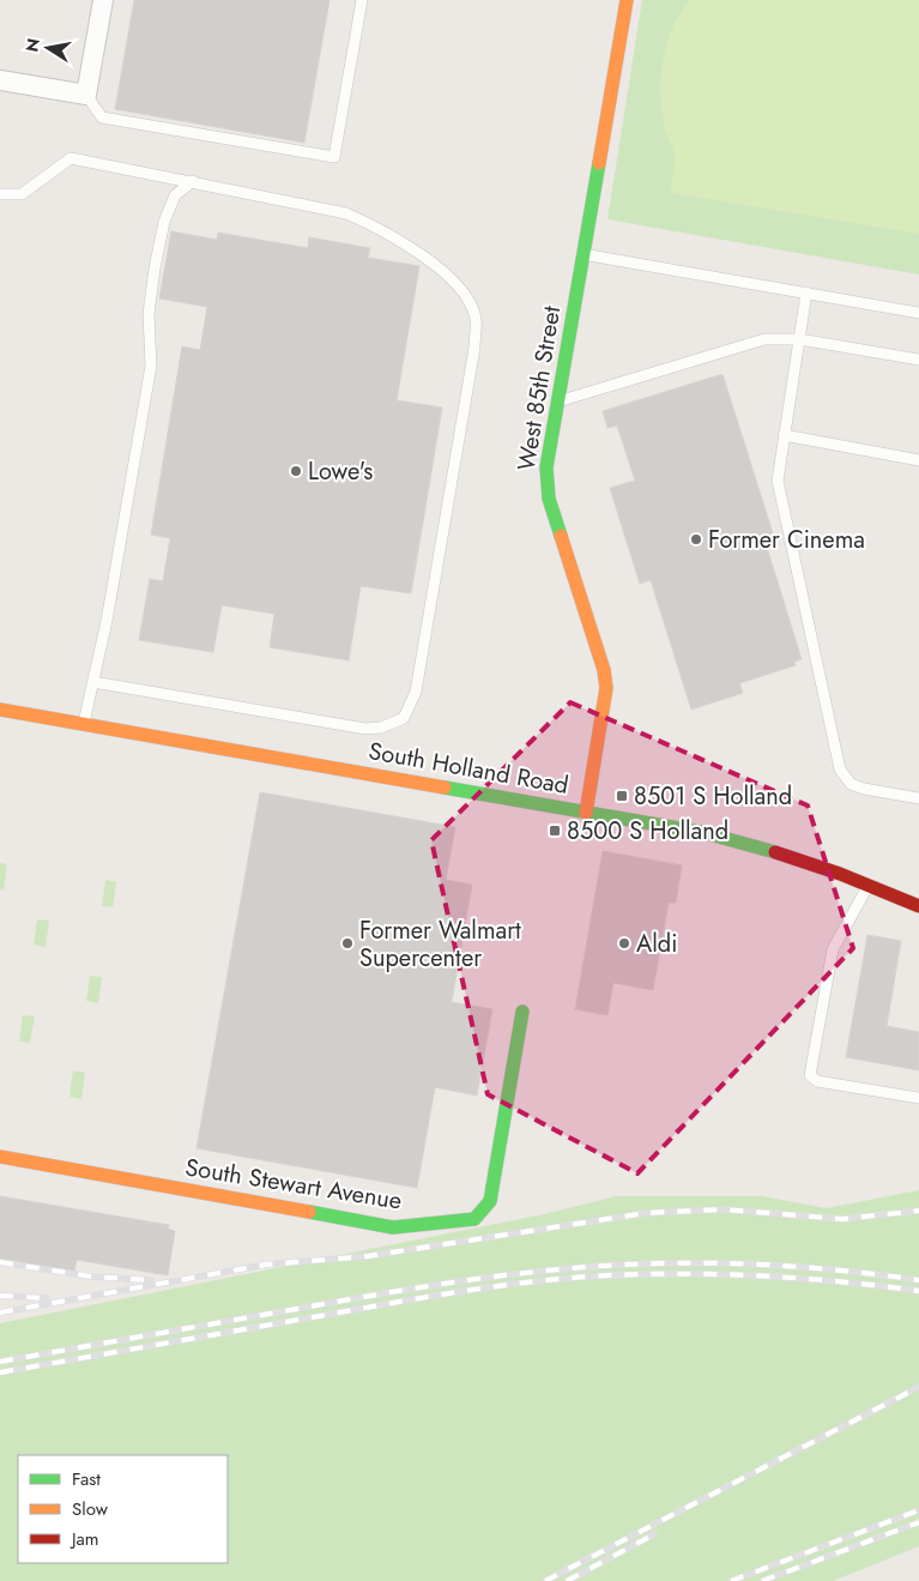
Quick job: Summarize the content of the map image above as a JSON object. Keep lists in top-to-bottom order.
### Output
{
  "streets": {
    "street": ["West 85th Street", "South Holland Road", "South Stewart Avenue"]
  },
  "crossings": [
    ["West 85th Street", "South Holland Road"]
  ],
  "places": {
    "other": [
      "Lowe's",
      "Former Cinema",
      "Former Walmart Supercenter",
      "Aldi"
    ],
    "transit": ["8501 S Holland", "8500 S Holland"]
  },
  "legend": ["Fast", "Slow", "Jam"],
  "north": "left"
}
